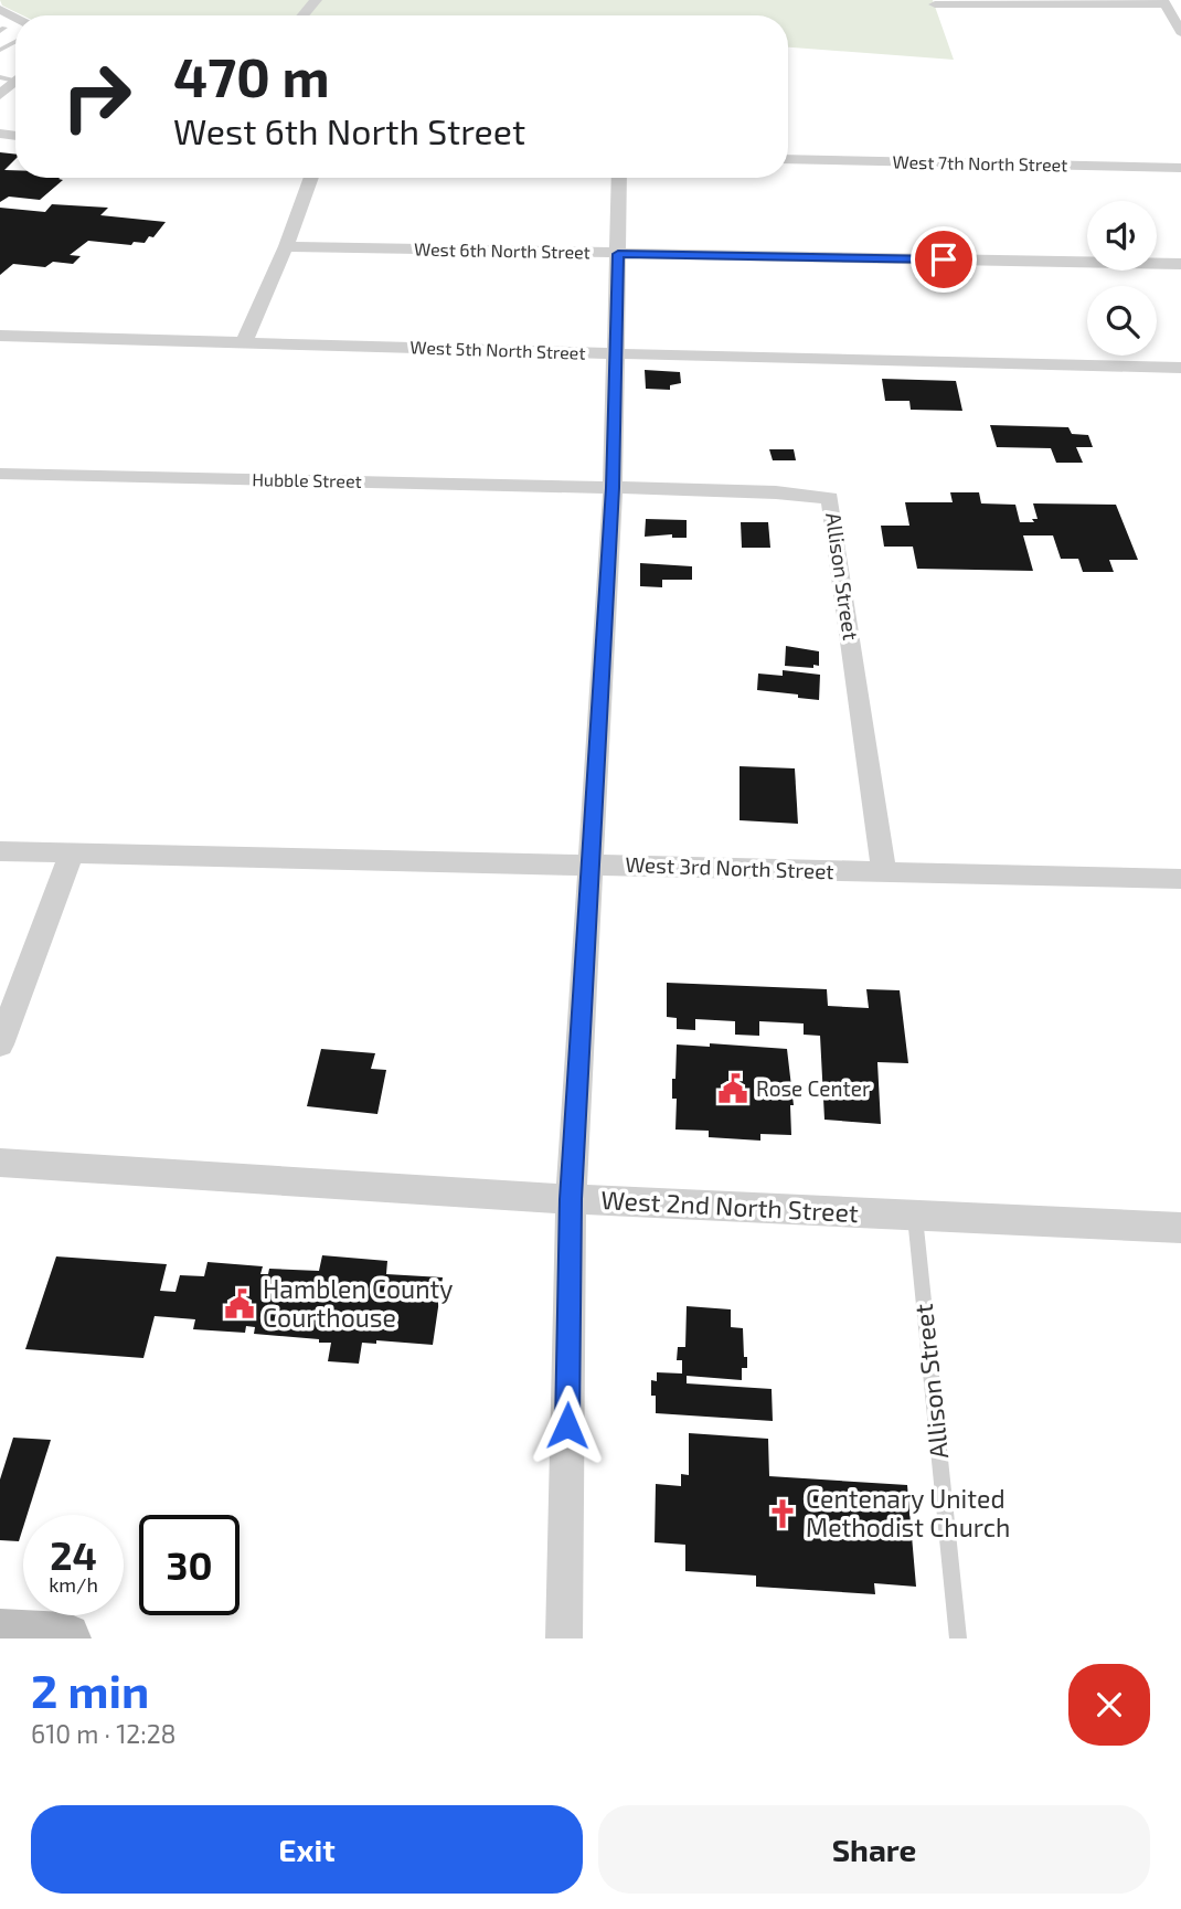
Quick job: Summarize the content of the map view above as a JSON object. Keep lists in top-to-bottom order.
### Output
{
  "streets": {
    "street": [
      "West 7th North Street",
      "West 6th North Street",
      "West 5th North Street",
      "Hubble Street",
      "Allison Street",
      "West 3rd North Street",
      "West 2nd North Street"
    ]
  },
  "crossings": [
    ["Hubble Street", "Allison Street"],
    ["Allison Street", "West 3rd North Street"],
    ["Allison Street", "West 2nd North Street"]
  ],
  "places": {
    "public building": ["Rose Center", "Hamblen County Courthouse"],
    "church": ["Centenary United Methodist Church"]
  },
  "page": {
    "turn": ["470 m", "West 6th North Street"],
    "speed": "24 km/h",
    "limit": "30",
    "heading": ["2 min", "610 m · 12:28"],
    "buttons": ["Exit", "Share"]
  }
}
